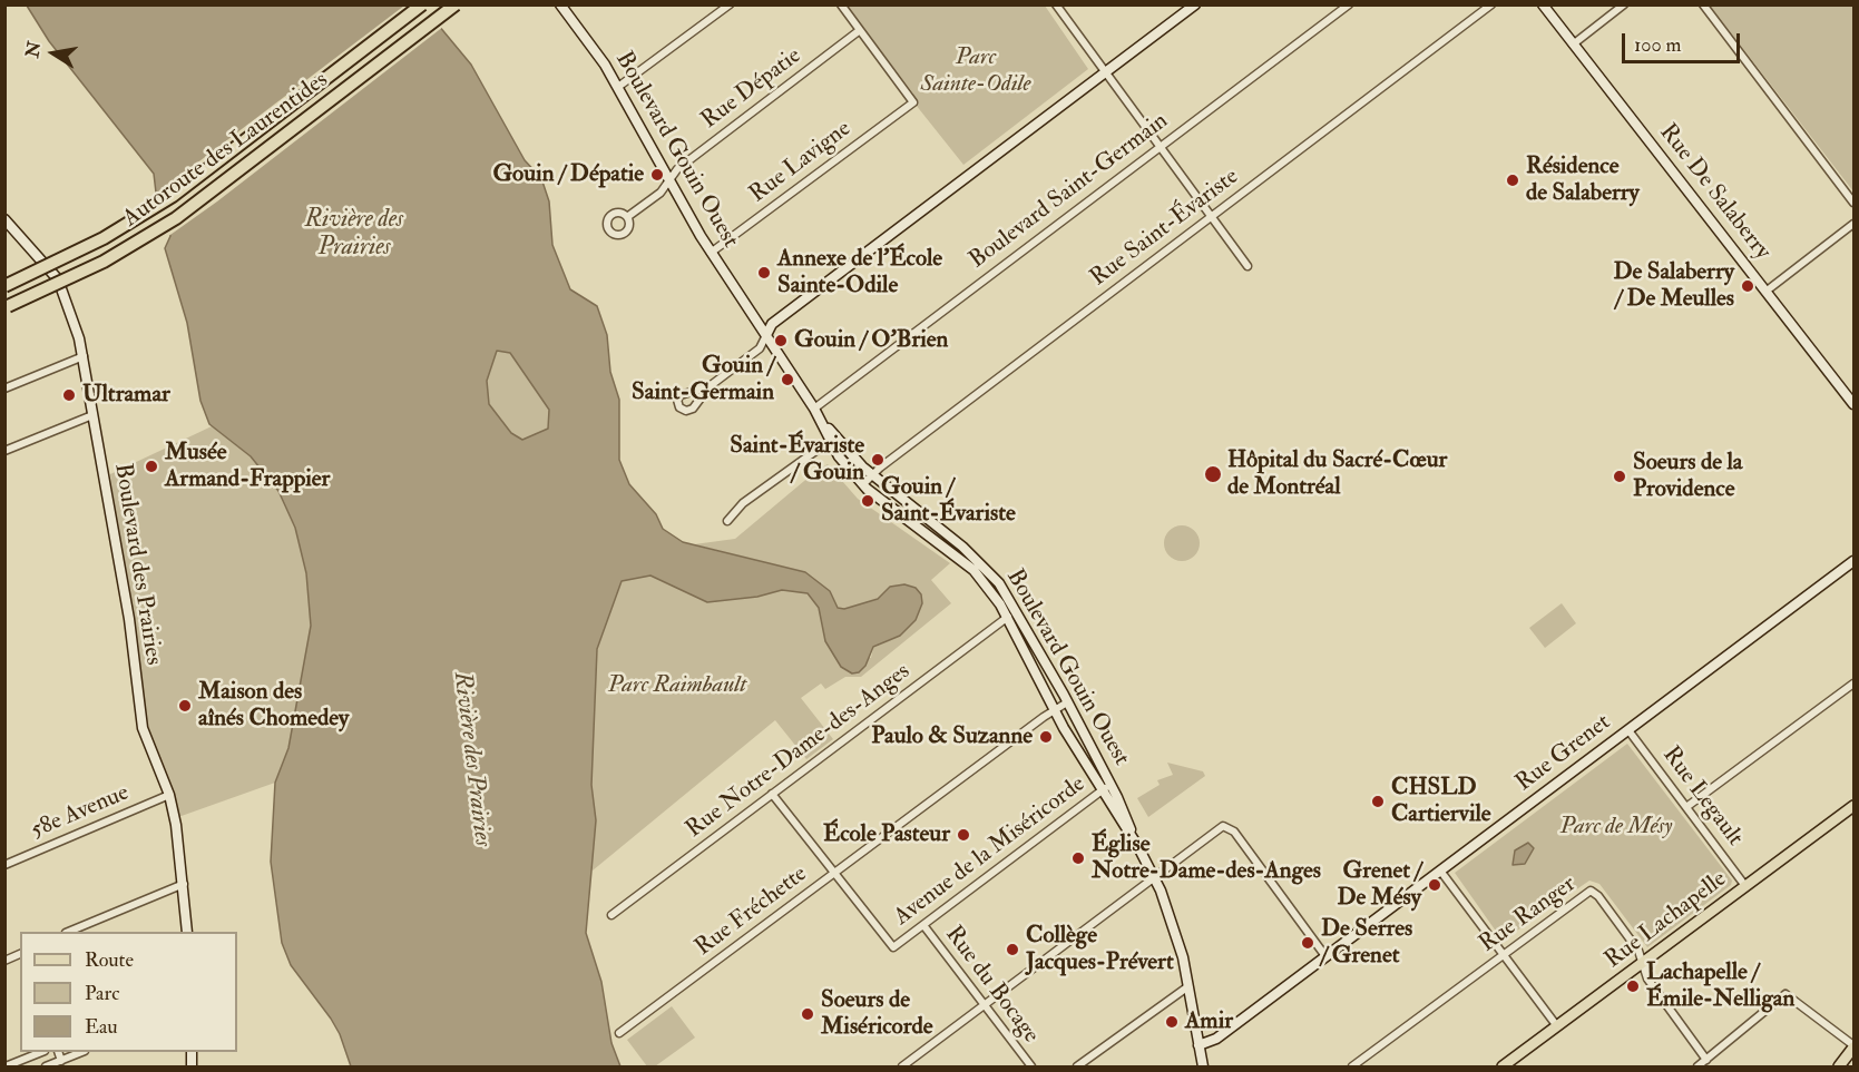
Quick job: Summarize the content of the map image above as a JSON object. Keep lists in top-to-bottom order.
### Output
{
  "streets": {
    "highway": ["Autoroute des Laurentides"],
    "main road": ["Rue Lachapelle"],
    "street": [
      "Rue Dépatie",
      "Boulevard Gouin Ouest",
      "Rue Lavigne",
      "Boulevard Saint-Germain",
      "Rue De Salaberry",
      "Rue Saint-Évariste",
      "Boulevard des Prairies",
      "Rue Notre-Dame-des-Anges",
      "Rue Grenet",
      "Rue Legault",
      "58e Avenue",
      "Avenue de la Miséricorde",
      "Rue Fréchette",
      "Rue Ranger",
      "Rue du Bocage"
    ]
  },
  "crossings": [
    ["Rue Dépatie", "Boulevard Gouin Ouest"],
    ["Rue Dépatie", "Rue Lavigne"],
    ["Boulevard Gouin Ouest", "Rue Lavigne"],
    ["Boulevard Gouin Ouest", "Boulevard Saint-Germain"],
    ["Boulevard Gouin Ouest", "Rue Saint-Évariste"],
    ["Boulevard Gouin Ouest", "Rue Notre-Dame-des-Anges"],
    ["Boulevard Gouin Ouest", "Rue Grenet"],
    ["Boulevard Gouin Ouest", "Avenue de la Miséricorde"],
    ["Boulevard Gouin Ouest", "Rue Fréchette"],
    ["Boulevard des Prairies", "58e Avenue"],
    ["Rue Grenet", "Rue Legault"],
    ["Rue Legault", "Rue Lachapelle"],
    ["Avenue de la Miséricorde", "Rue Fréchette"],
    ["Avenue de la Miséricorde", "Rue du Bocage"],
    ["Rue Ranger", "Rue Lachapelle"]
  ],
  "water": ["Rivière des Prairies"],
  "parks": ["Parc Sainte-Odile", "Parc Raimbault", "Parc de Mésy"],
  "places": [
    "Gouin / Dépatie",
    "Résidence de Salaberry",
    "Annexe de l'École Sainte-Odile",
    "De Salaberry / De Meulles",
    "Gouin / O'Brien",
    "Gouin / Saint-Germain",
    "Ultramar",
    "Saint-Évariste / Gouin",
    "Musée Armand-Frappier",
    "Hôpital du Sacré-Cœur de Montréal",
    "Soeurs de la Providence",
    "Gouin / Saint-Évariste",
    "Maison des aînés Chomedey",
    "Paulo & Suzanne",
    "CHSLD Cartiervile",
    "École Pasteur",
    "Église Notre-Dame-des-Anges",
    "Grenet / De Mésy",
    "De Serres / Grenet",
    "Collège Jacques-Prévert",
    "Lachapelle / Émile-Nelligan",
    "Soeurs de Miséricorde",
    "Amir"
  ],
  "legend": ["Route", "Parc", "Eau"],
  "scale_bar": "100 m",
  "north": "left"
}
